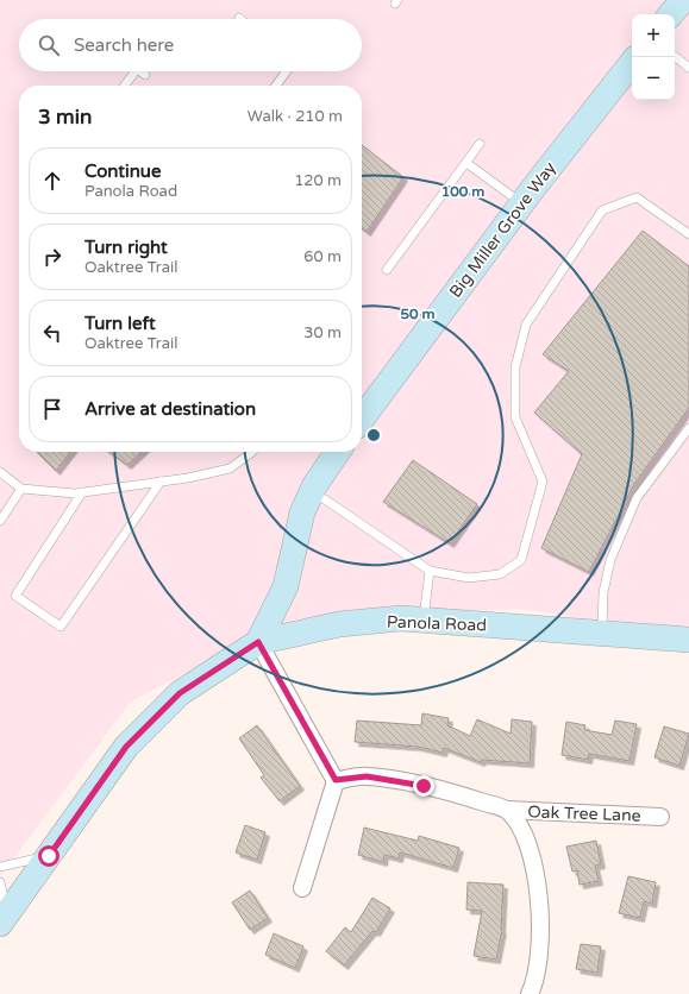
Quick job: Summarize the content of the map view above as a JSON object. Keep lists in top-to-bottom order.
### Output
{
  "streets": {
    "main road": ["Big Miller Grove Way", "Panola Road"],
    "street": ["Oak Tree Lane"]
  },
  "page": {
    "map_buttons": ["+", "−"],
    "search": "Search here",
    "heading": ["3 min", "Walk · 210 m"],
    "list": [
      ["Continue", "Panola Road", "120 m"],
      ["Turn right", "Oaktree Trail", "60 m"],
      ["Turn left", "Oaktree Trail", "30 m"],
      "Arrive at destination"
    ]
  },
  "rings": ["100 m", "50 m"]
}
